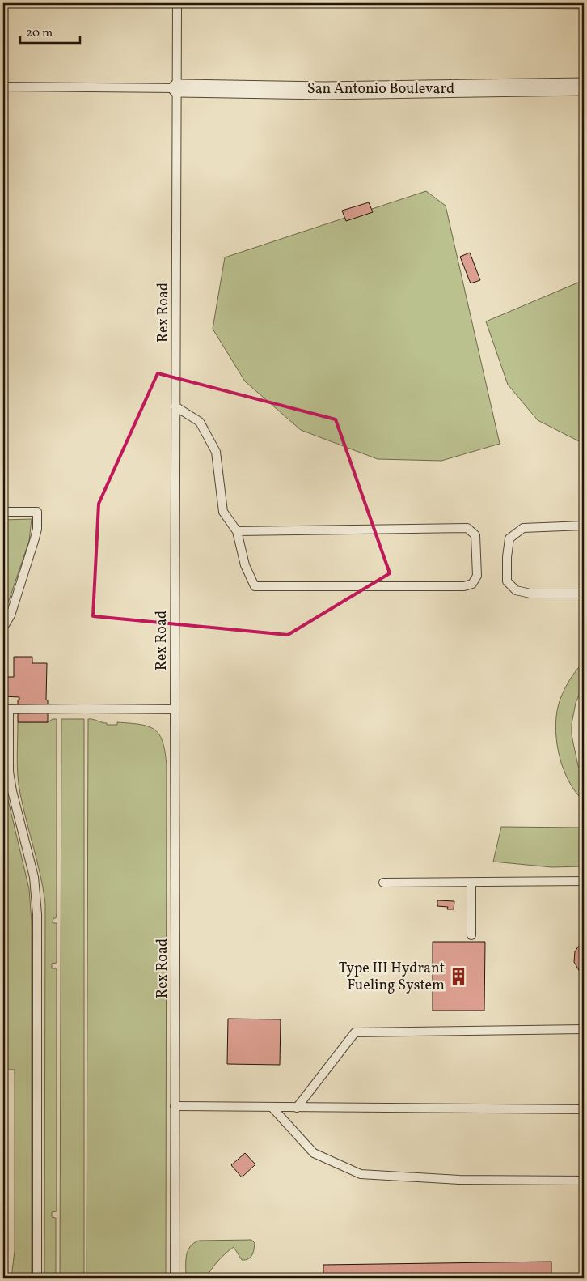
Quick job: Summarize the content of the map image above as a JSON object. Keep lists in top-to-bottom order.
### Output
{
  "streets": {
    "street": ["San Antonio Boulevard"],
    "lane": ["Rex Road"]
  },
  "crossings": [
    ["San Antonio Boulevard", "Rex Road"]
  ],
  "places": {
    "building": ["Type III Hydrant Fueling System"]
  },
  "scale_bar": "20 m"
}
